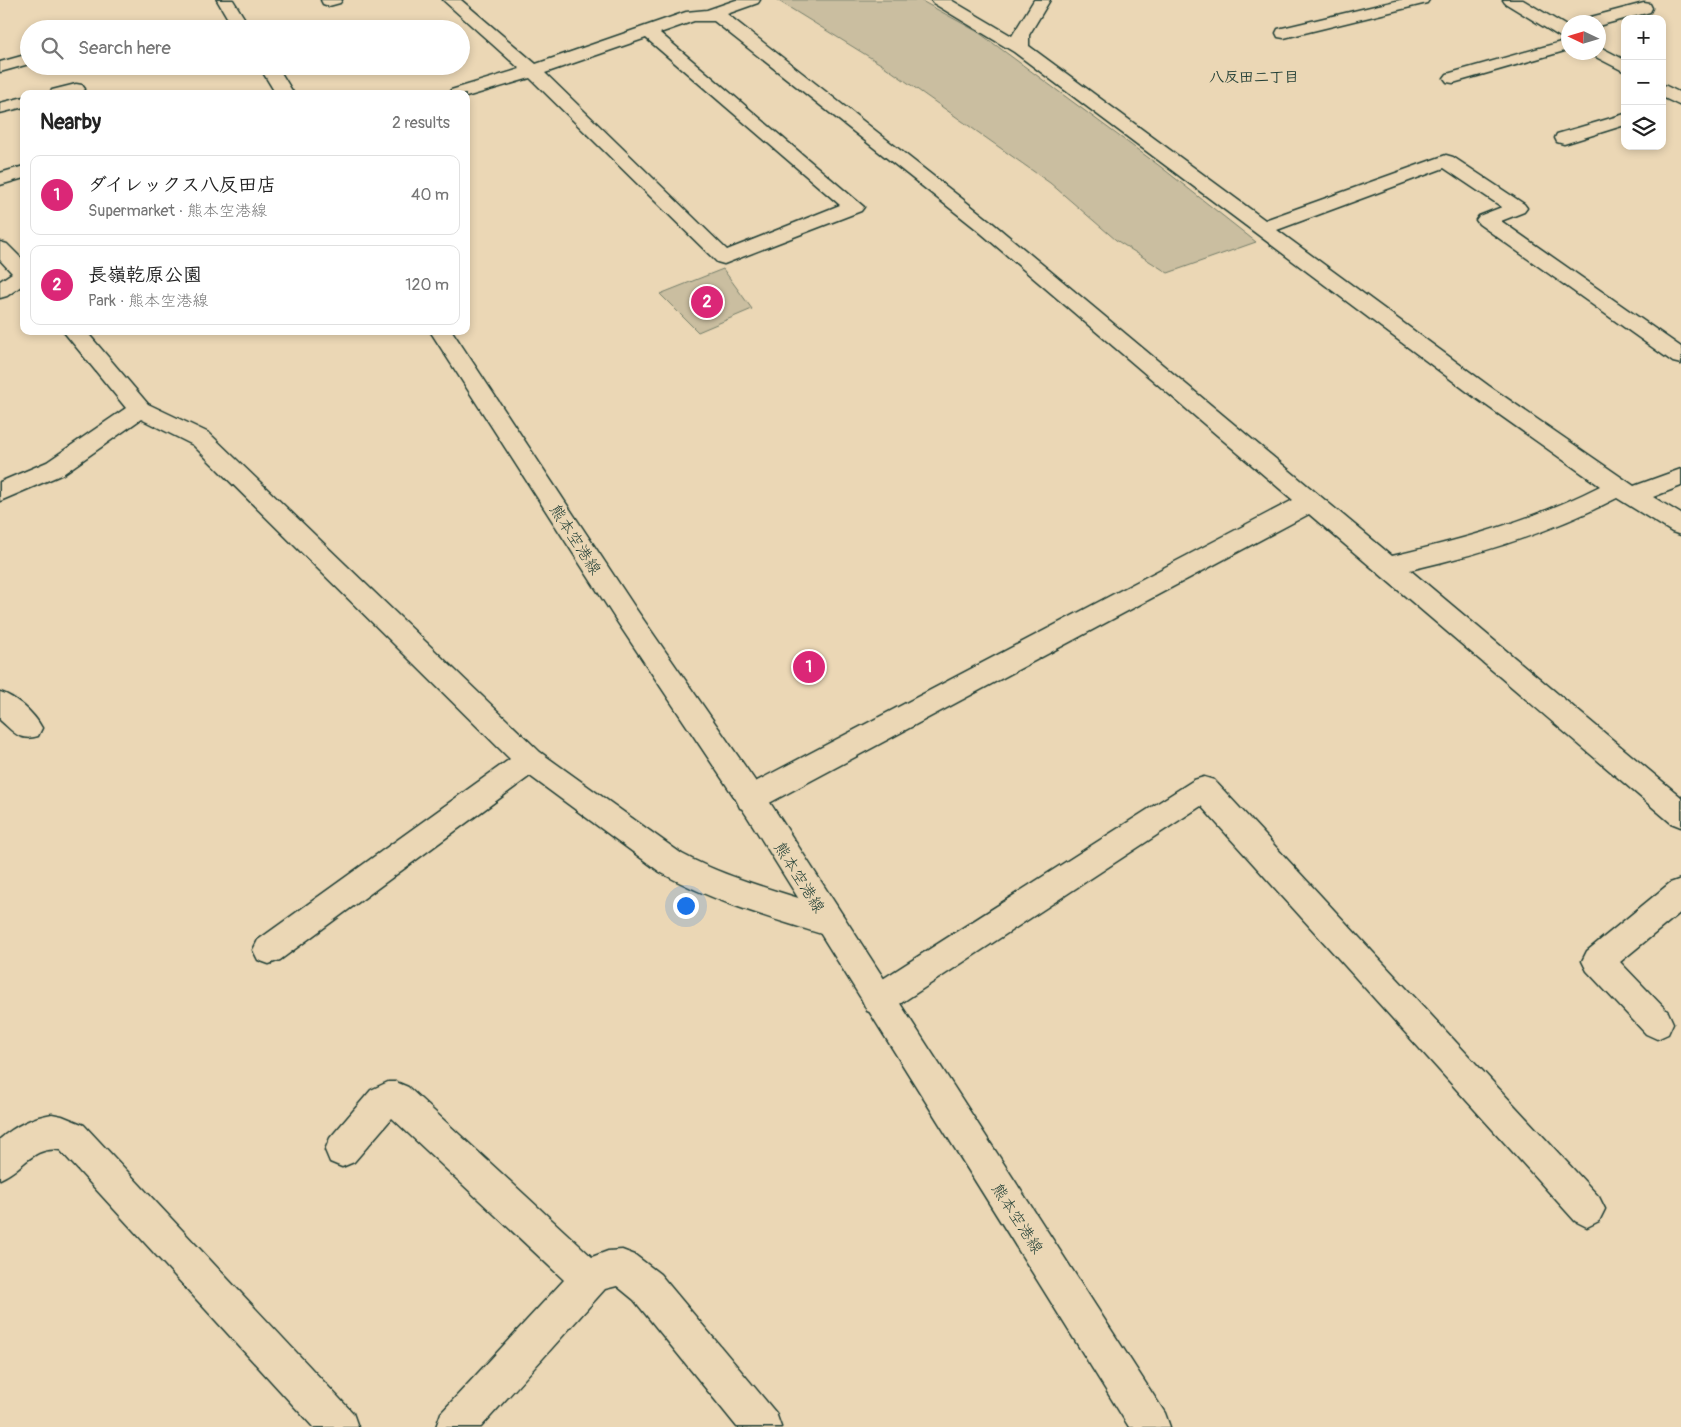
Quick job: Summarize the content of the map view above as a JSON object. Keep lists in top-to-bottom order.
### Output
{
  "streets": {
    "street": ["熊本空港線"]
  },
  "districts": ["八反田二丁目"],
  "north": "left",
  "page": {
    "map_buttons": ["+", "−"],
    "search": "Search here",
    "heading": ["Nearby", "2 results"],
    "list": [
      {
        "mark": "1",
        "name": "ダイレックス八反田店",
        "note": "Supermarket · 熊本空港線",
        "value": "40 m"
      },
      {
        "mark": "2",
        "name": "長嶺乾原公園",
        "note": "Park · 熊本空港線",
        "value": "120 m"
      }
    ],
    "pins": ["2", "1"]
  }
}
